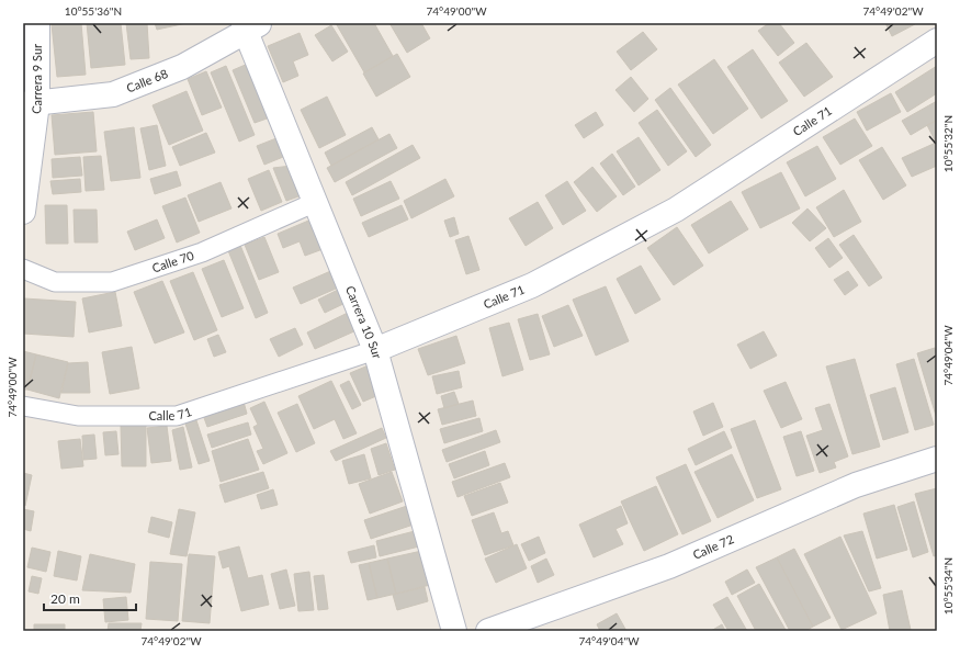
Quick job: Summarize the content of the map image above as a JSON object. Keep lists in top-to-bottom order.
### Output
{
  "streets": {
    "street": [
      "Carrera 9 Sur",
      "Calle 68",
      "Calle 71",
      "Carrera 10 Sur",
      "Calle 72"
    ],
    "lane": ["Calle 70"]
  },
  "crossings": [
    ["Carrera 9 Sur", "Calle 68"],
    ["Calle 68", "Carrera 10 Sur"],
    ["Calle 71", "Carrera 10 Sur"],
    ["Calle 70", "Carrera 10 Sur"]
  ],
  "scale_bar": "20 m",
  "coordinates": [
    "10°55'36\"N",
    "74°49'00\"W",
    "74°49'02\"W",
    "10°55'32\"N",
    "74°49'04\"W",
    "10°55'34\"N"
  ]
}
